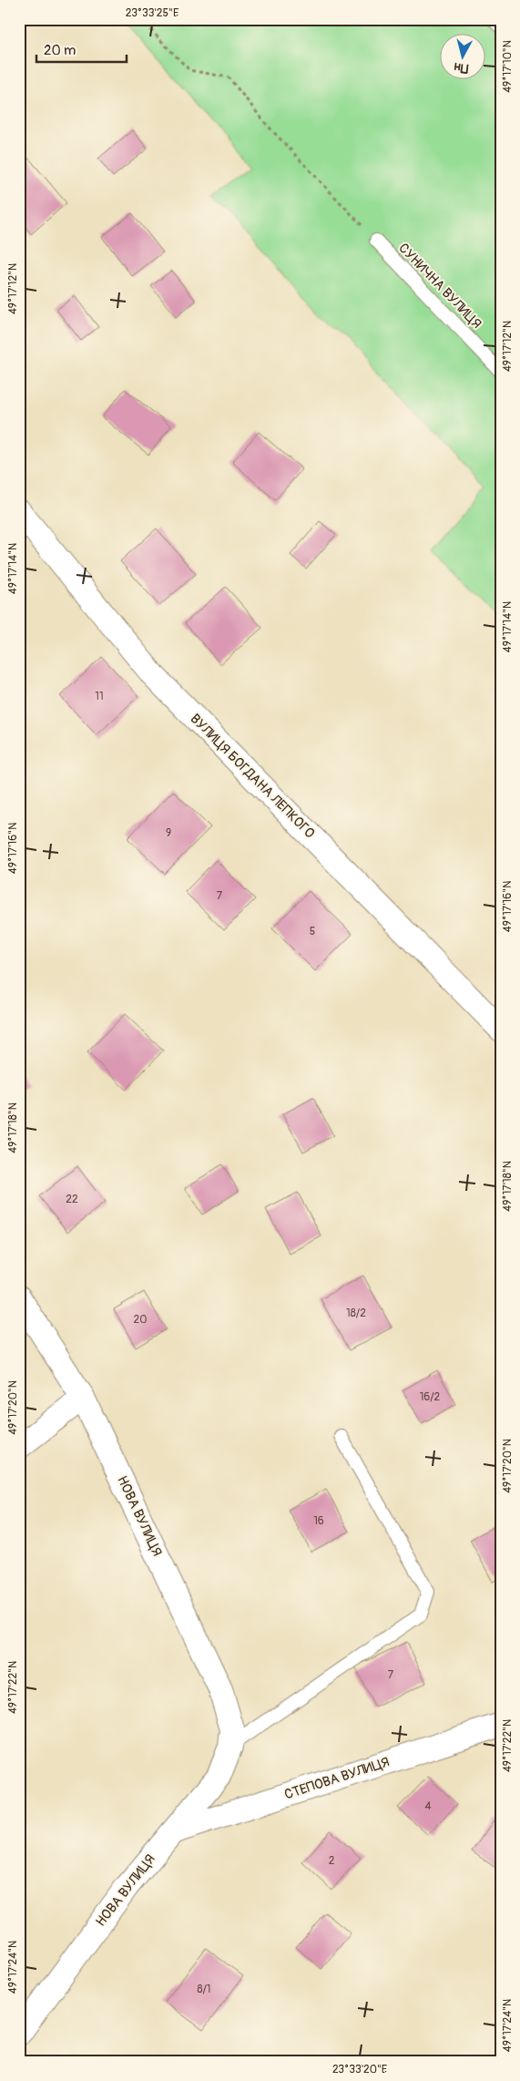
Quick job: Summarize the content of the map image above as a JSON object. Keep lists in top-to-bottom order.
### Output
{
  "streets": {
    "street": ["ВУЛИЦЯ БОГДАНА ЛЕПКОГО", "НОВА ВУЛИЦЯ", "СТЕПОВА ВУЛИЦЯ"],
    "lane": ["СУНИЧНА ВУЛИЦЯ"]
  },
  "crossings": [
    ["НОВА ВУЛИЦЯ", "СТЕПОВА ВУЛИЦЯ"]
  ],
  "house_numbers": [
    "11",
    "9",
    "7",
    "5",
    "22",
    "18/2",
    "20",
    "16/2",
    "16",
    "7",
    "4",
    "2",
    "8/1"
  ],
  "scale_bar": "20 m",
  "north": "bottom",
  "coordinates": [
    "23°33'25\"E",
    "49°17'10\"N",
    "49°17'12\"N",
    "49°17'14\"N",
    "49°17'16\"N",
    "49°17'18\"N",
    "49°17'20\"N",
    "49°17'22\"N",
    "49°17'24\"N",
    "23°33'20\"E"
  ]
}
